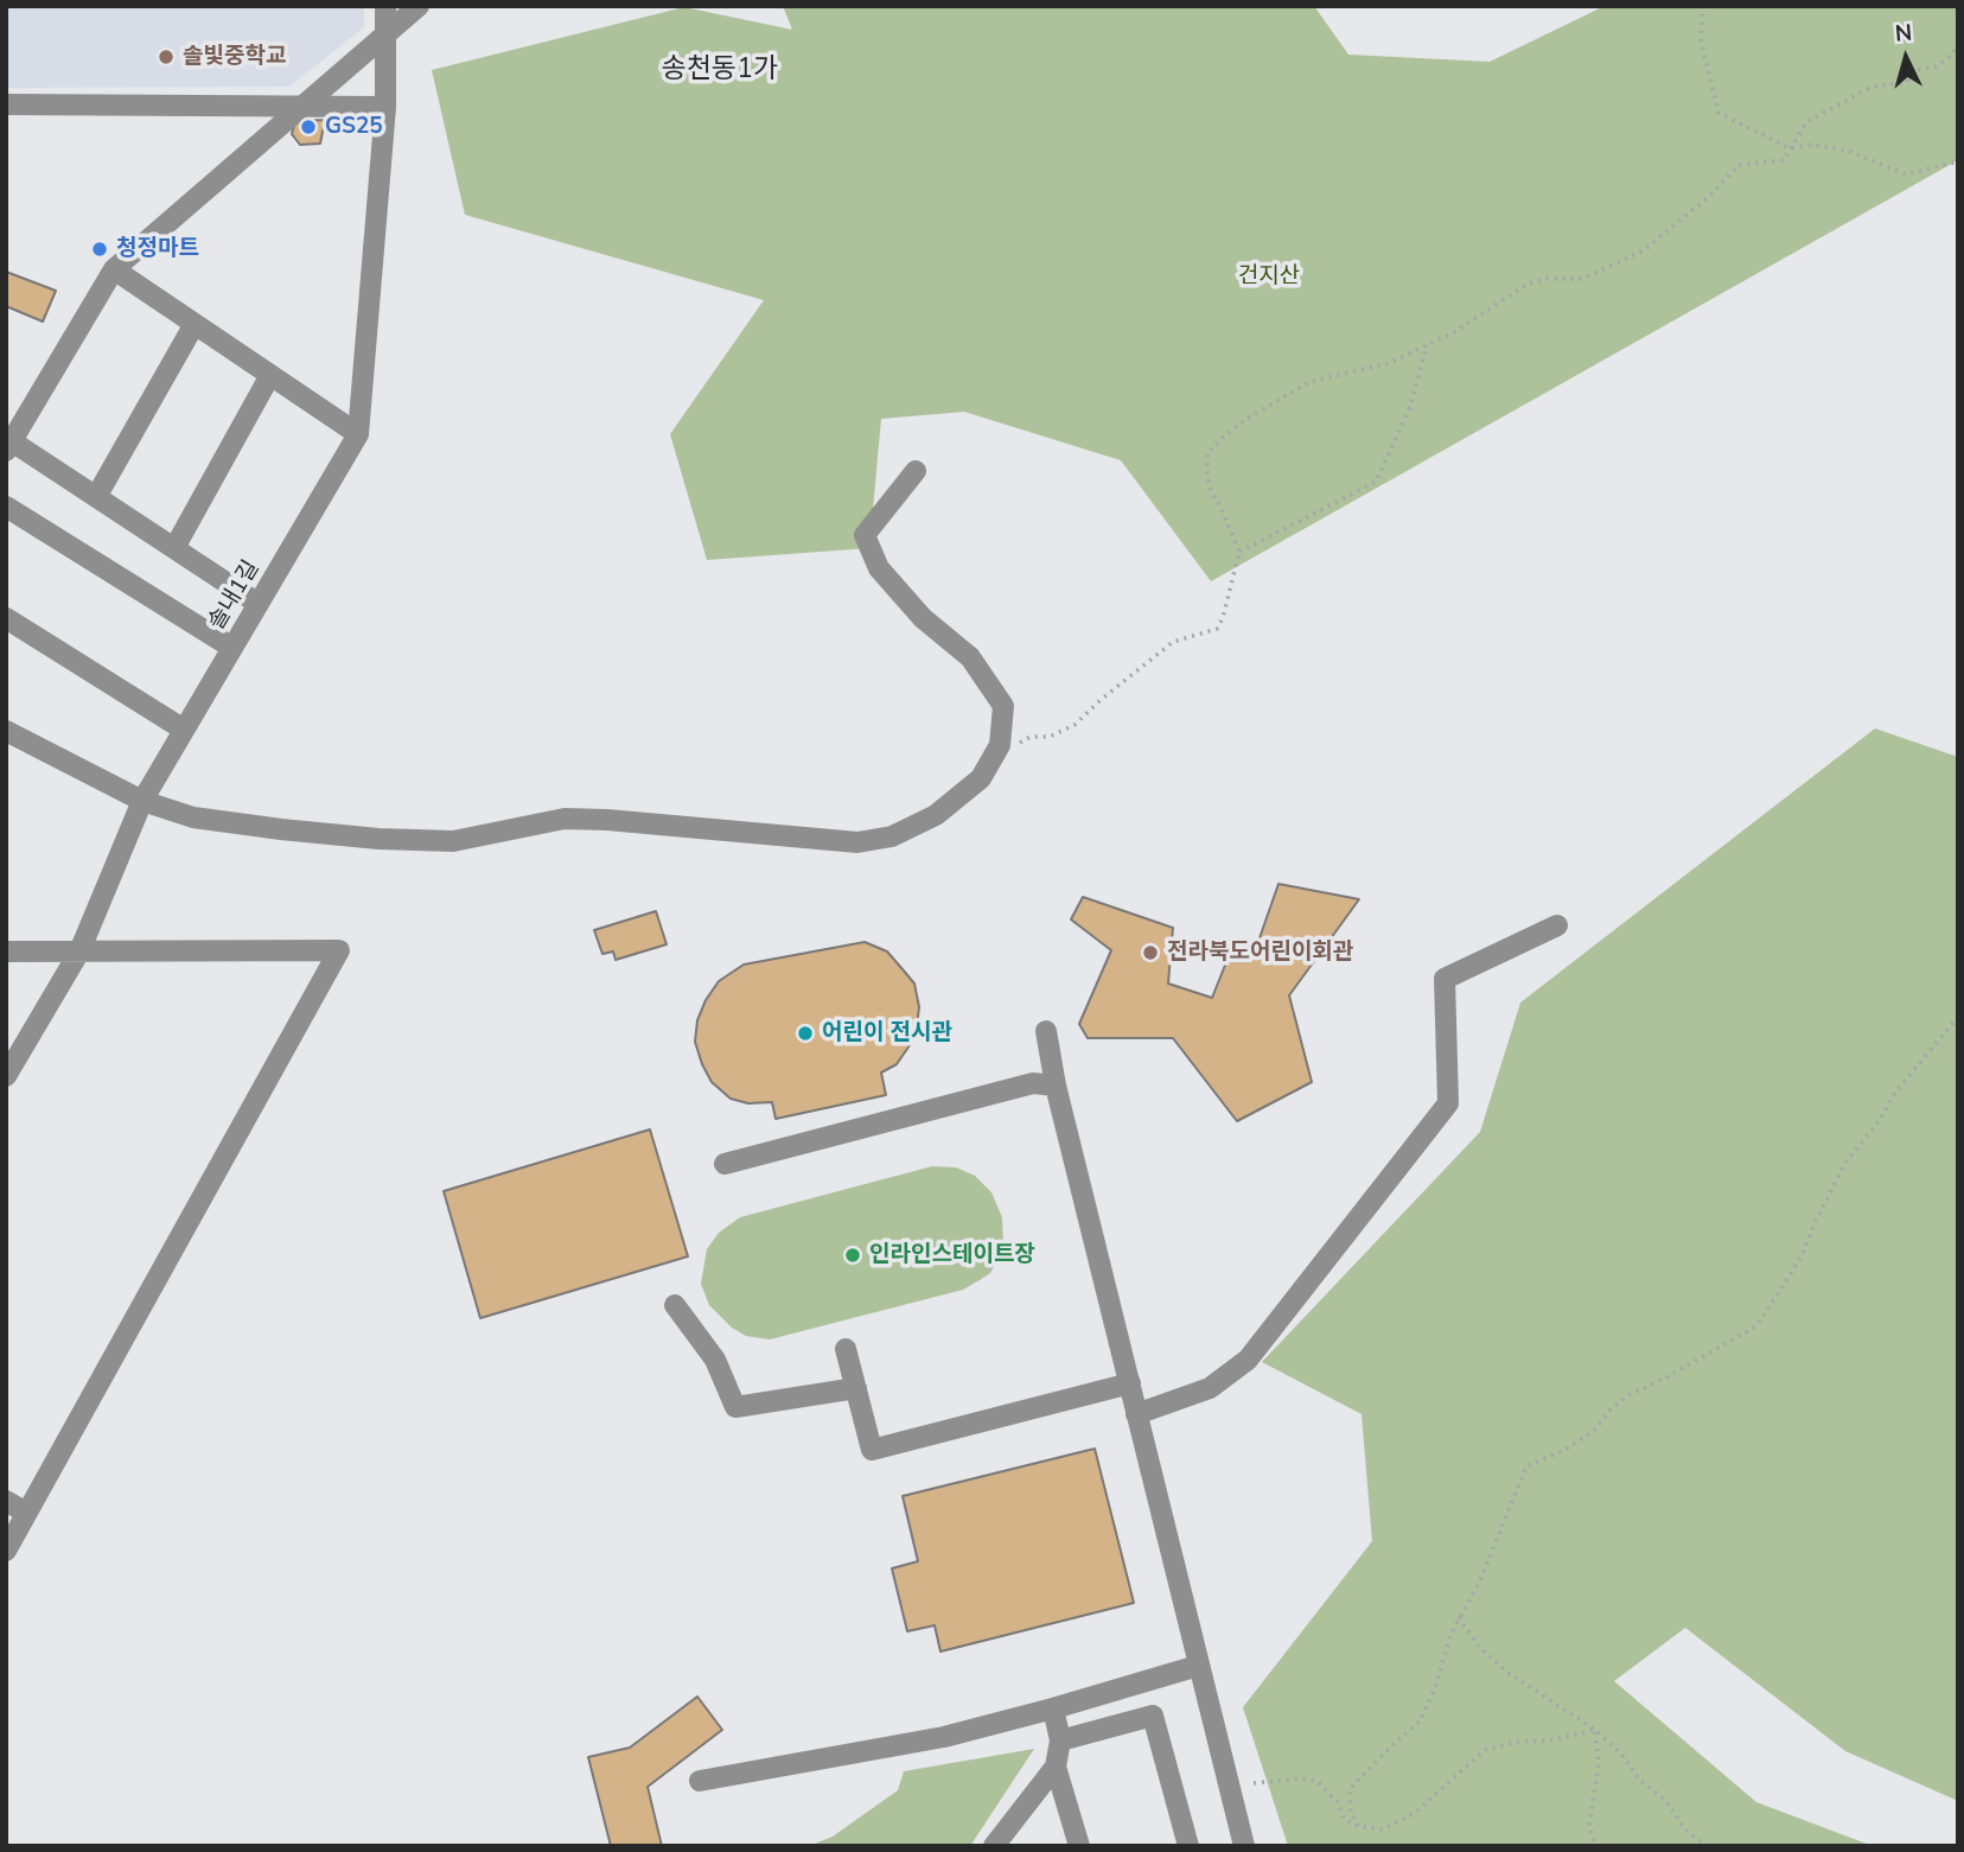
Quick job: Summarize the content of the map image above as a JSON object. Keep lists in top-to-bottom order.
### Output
{
  "streets": {
    "street": ["솔내1길"]
  },
  "districts": ["송천동1가"],
  "parks": ["건지산"],
  "places": [
    "솔빛중학교",
    "GS25",
    "청정마트",
    "전라북도어린이회관",
    "어린이 전시관",
    "인라인스테이트장"
  ],
  "north": "top"
}
